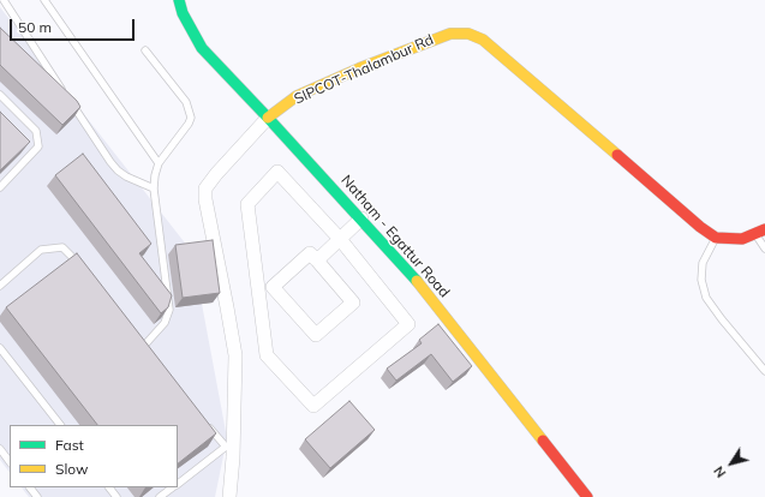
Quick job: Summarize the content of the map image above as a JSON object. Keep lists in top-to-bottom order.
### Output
{
  "streets": {
    "street": ["SIPCOT-Thalambur Rd", "Natham - Egattur Road"]
  },
  "crossings": [
    ["SIPCOT-Thalambur Rd", "Natham - Egattur Road"]
  ],
  "legend": ["Fast", "Slow"],
  "scale_bar": "50 m",
  "north": "bottom left"
}
